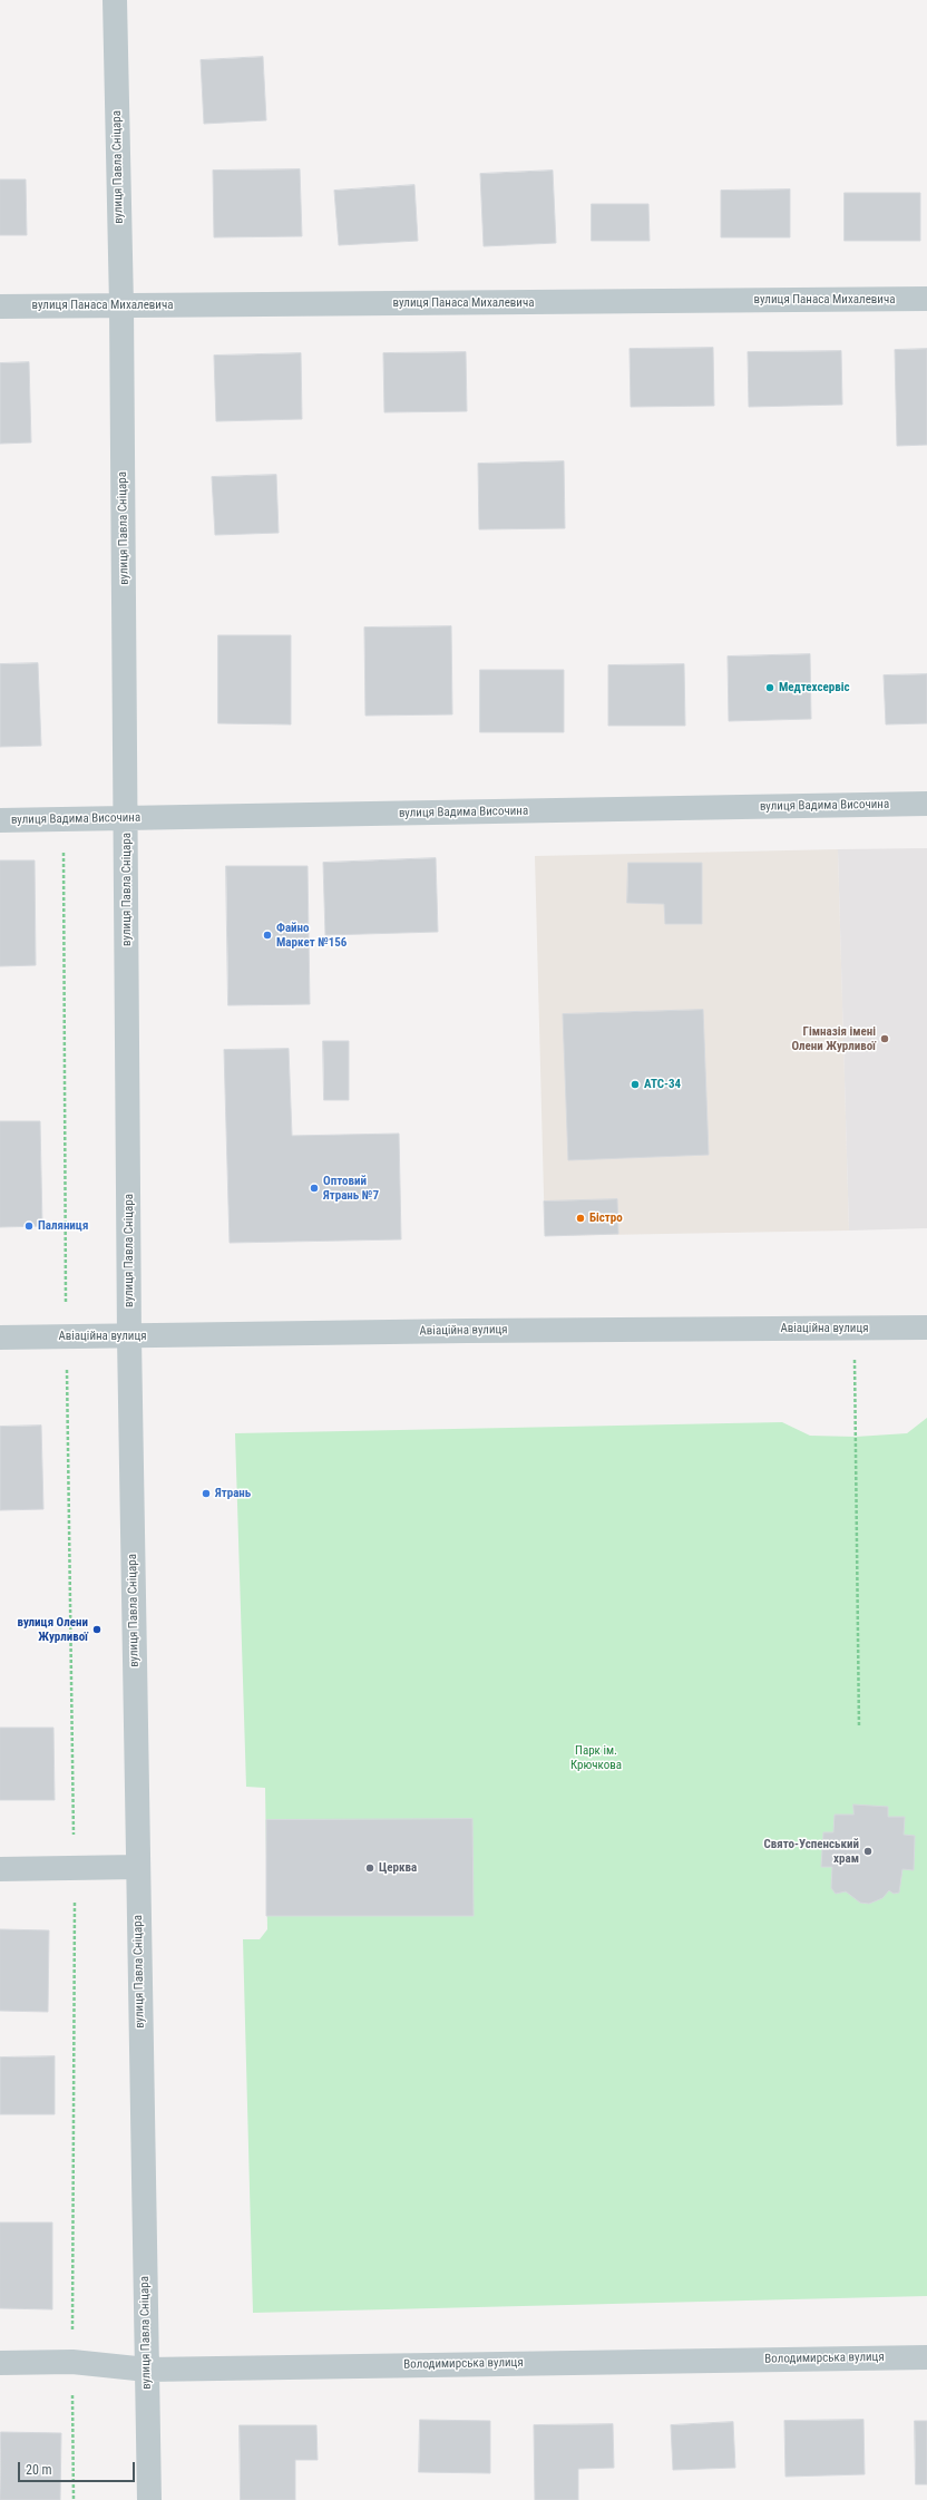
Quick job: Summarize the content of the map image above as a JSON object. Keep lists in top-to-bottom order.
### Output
{
  "streets": {
    "street": [
      "вулиця Павла Сніцара",
      "вулиця Панаса Михалевича",
      "вулиця Вадима Височина",
      "Авіаційна вулиця",
      "Володимирська вулиця"
    ]
  },
  "crossings": [
    ["вулиця Павла Сніцара", "вулиця Панаса Михалевича"],
    ["вулиця Павла Сніцара", "вулиця Вадима Височина"],
    ["вулиця Павла Сніцара", "Авіаційна вулиця"],
    ["вулиця Павла Сніцара", "Володимирська вулиця"]
  ],
  "parks": ["Парк ім. Крючкова"],
  "places": [
    "Медтехсервіс",
    "Файно Маркет №156",
    "Гімназія імені Олени Журливої",
    "АТС-34",
    "Оптовий Ятрань №7",
    "Бістро",
    "Паляниця",
    "Ятрань",
    "вулиця Олени Журливої",
    "Свято-Успенський храм",
    "Церква"
  ],
  "scale_bar": "20 m"
}
